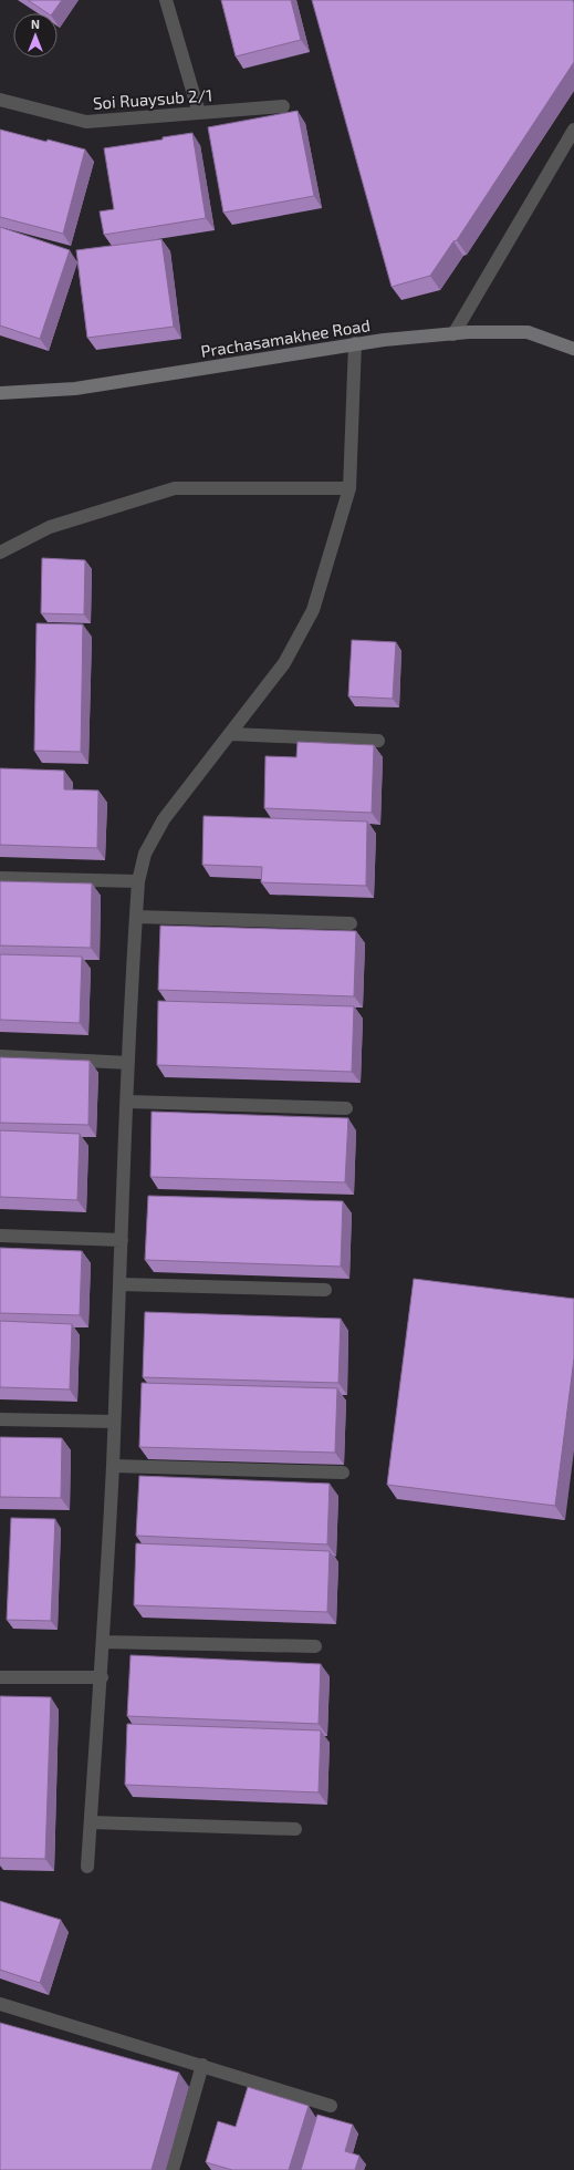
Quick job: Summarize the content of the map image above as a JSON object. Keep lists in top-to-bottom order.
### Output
{
  "streets": {
    "street": ["Soi Ruaysub 2/1", "Prachasamakhee Road"]
  },
  "north": "top"
}
